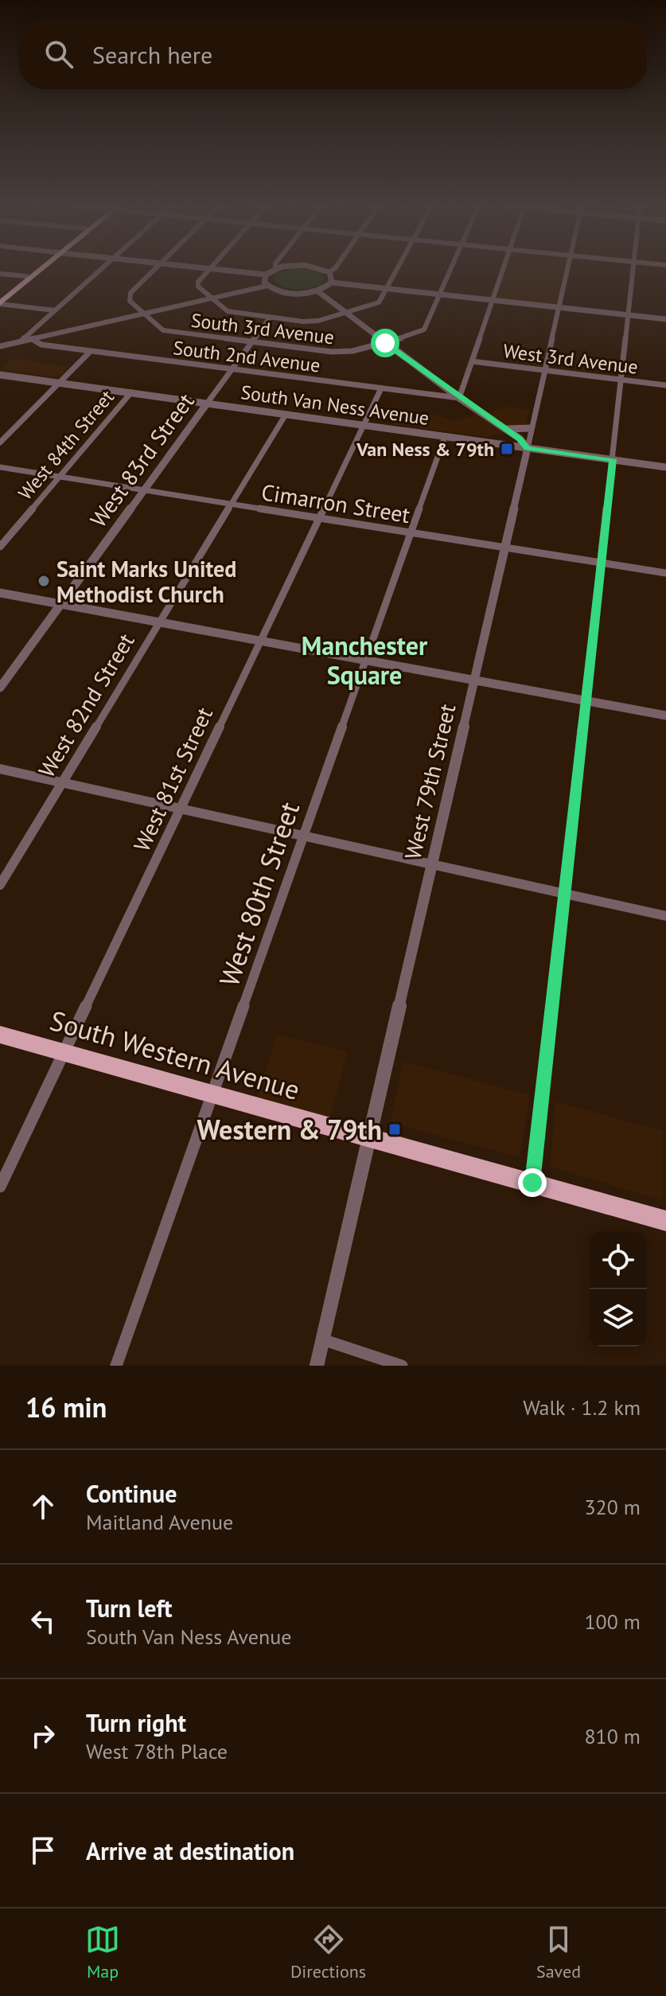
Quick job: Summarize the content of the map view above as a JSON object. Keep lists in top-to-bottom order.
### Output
{
  "streets": {
    "main road": ["South Western Avenue"],
    "street": [
      "South 3rd Avenue",
      "South 2nd Avenue",
      "West 3rd Avenue",
      "South Van Ness Avenue",
      "West 84th Street",
      "West 83rd Street",
      "Cimarron Street",
      "West 82nd Street",
      "West 81st Street",
      "West 79th Street",
      "West 80th Street"
    ]
  },
  "crossings": [
    ["South 3rd Avenue", "West 83rd Street"],
    ["South 2nd Avenue", "West 83rd Street"],
    ["South 2nd Avenue", "West 81st Street"],
    ["West 3rd Avenue", "West 79th Street"],
    ["South Van Ness Avenue", "West 84th Street"],
    ["South Van Ness Avenue", "West 83rd Street"],
    ["South Van Ness Avenue", "West 82nd Street"],
    ["South Van Ness Avenue", "West 81st Street"],
    ["South Van Ness Avenue", "West 79th Street"],
    ["South Van Ness Avenue", "West 80th Street"],
    ["West 84th Street", "Cimarron Street"],
    ["West 83rd Street", "Cimarron Street"],
    ["Cimarron Street", "West 82nd Street"],
    ["Cimarron Street", "West 81st Street"],
    ["Cimarron Street", "West 79th Street"],
    ["Cimarron Street", "West 80th Street"],
    ["West 81st Street", "South Western Avenue"],
    ["West 79th Street", "South Western Avenue"],
    ["West 80th Street", "South Western Avenue"]
  ],
  "districts": ["Manchester Square"],
  "places": {
    "transit": ["Van Ness & 79th", "Western & 79th"],
    "other": ["Saint Marks United Methodist Church"]
  },
  "page": {
    "search": "Search here",
    "heading": ["16 min", "Walk · 1.2 km"],
    "list": [
      ["Continue", "Maitland Avenue", "320 m"],
      ["Turn left", "South Van Ness Avenue", "100 m"],
      ["Turn right", "West 78th Place", "810 m"],
      "Arrive at destination"
    ],
    "nav": ["Map", "Directions", "Saved"]
  }
}
